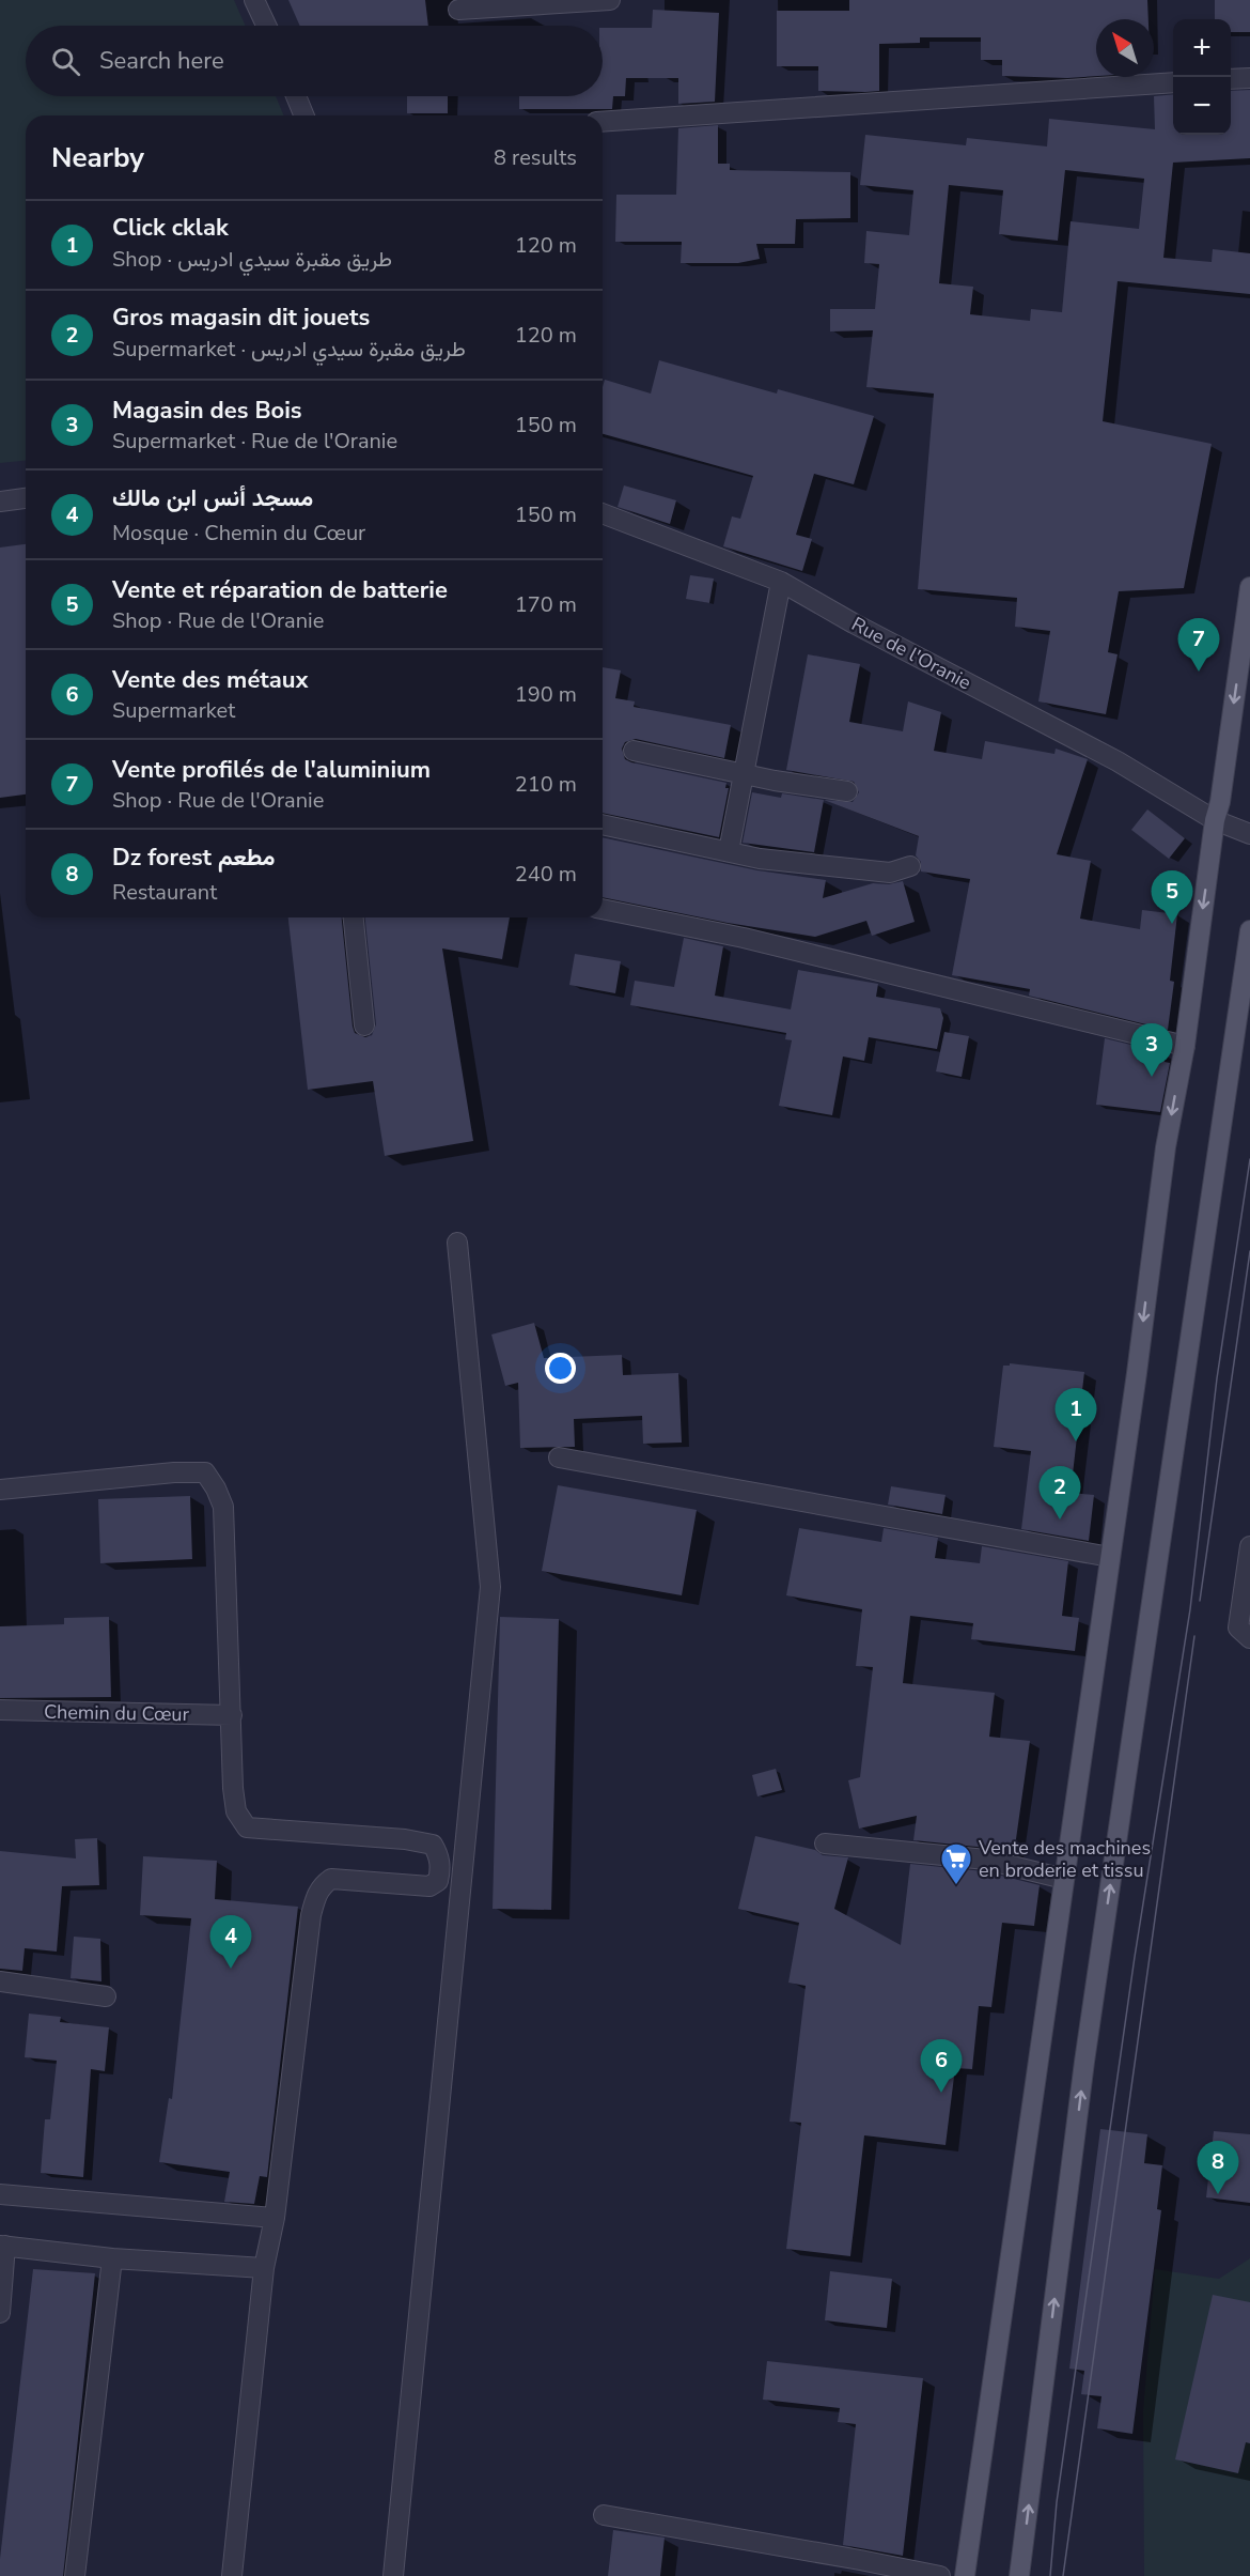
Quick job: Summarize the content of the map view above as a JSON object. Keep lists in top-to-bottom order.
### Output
{
  "streets": {
    "street": ["Rue de l'Oranie", "Chemin du Cœur"]
  },
  "places": {
    "supermarket": ["Vente des machines en broderie et tissu"]
  },
  "north": "top left",
  "page": {
    "map_buttons": ["+", "−"],
    "search": "Search here",
    "heading": ["Nearby", "8 results"],
    "list": [
      {
        "mark": "1",
        "name": "Click cklak",
        "note": "Shop · طريق مقبرة سيدي ادريس",
        "value": "120 m"
      },
      {
        "mark": "2",
        "name": "Gros magasin dit jouets",
        "note": "Supermarket · طريق مقبرة سيدي ادريس",
        "value": "120 m"
      },
      {
        "mark": "3",
        "name": "Magasin des Bois",
        "note": "Supermarket · Rue de l'Oranie",
        "value": "150 m"
      },
      {
        "mark": "4",
        "name": "مسجد أنس ابن مالك",
        "note": "Mosque · Chemin du Cœur",
        "value": "150 m"
      },
      {
        "mark": "5",
        "name": "Vente et réparation de batterie",
        "note": "Shop · Rue de l'Oranie",
        "value": "170 m"
      },
      {
        "mark": "6",
        "name": "Vente des métaux",
        "note": "Supermarket",
        "value": "190 m"
      },
      {
        "mark": "7",
        "name": "Vente profilés de l'aluminium",
        "note": "Shop · Rue de l'Oranie",
        "value": "210 m"
      },
      {
        "mark": "8",
        "name": "Dz forest مطعم",
        "note": "Restaurant",
        "value": "240 m"
      }
    ],
    "pins": [
      "7",
      "5",
      "3",
      "1",
      "2",
      "4",
      "6",
      "8"
    ]
  }
}
